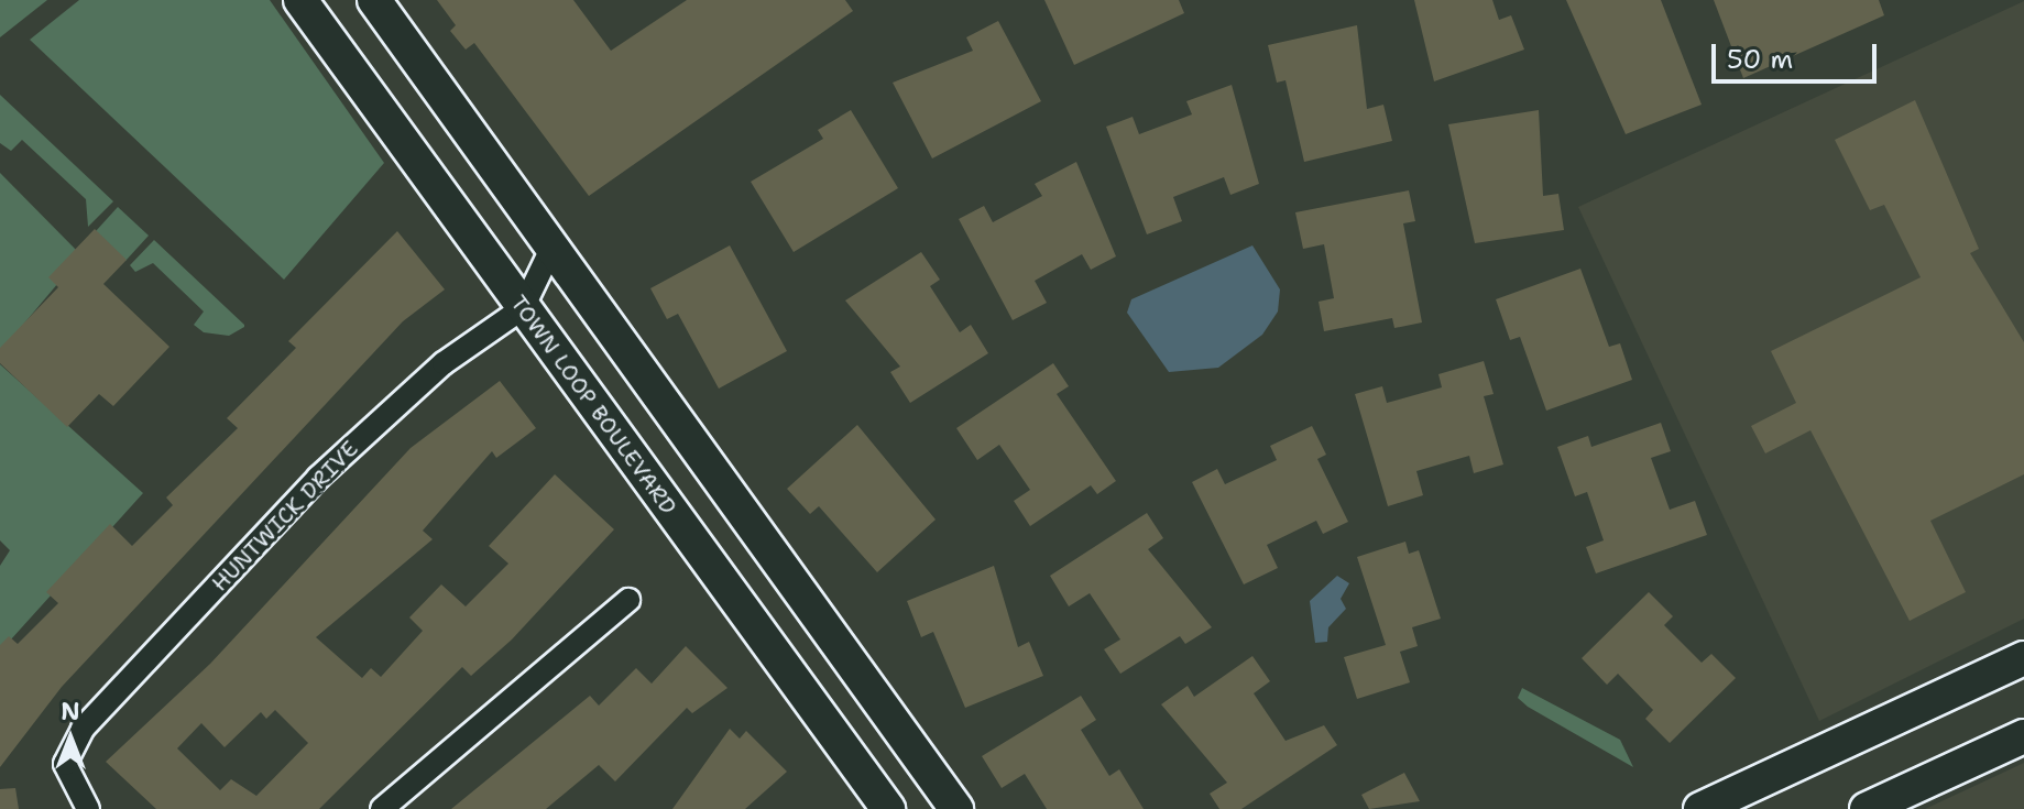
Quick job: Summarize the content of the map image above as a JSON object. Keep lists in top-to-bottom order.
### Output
{
  "streets": {
    "street": ["TOWN LOOP BOULEVARD", "HUNTWICK DRIVE"]
  },
  "crossings": [
    ["TOWN LOOP BOULEVARD", "HUNTWICK DRIVE"]
  ],
  "scale_bar": "50 m",
  "north": "top"
}
